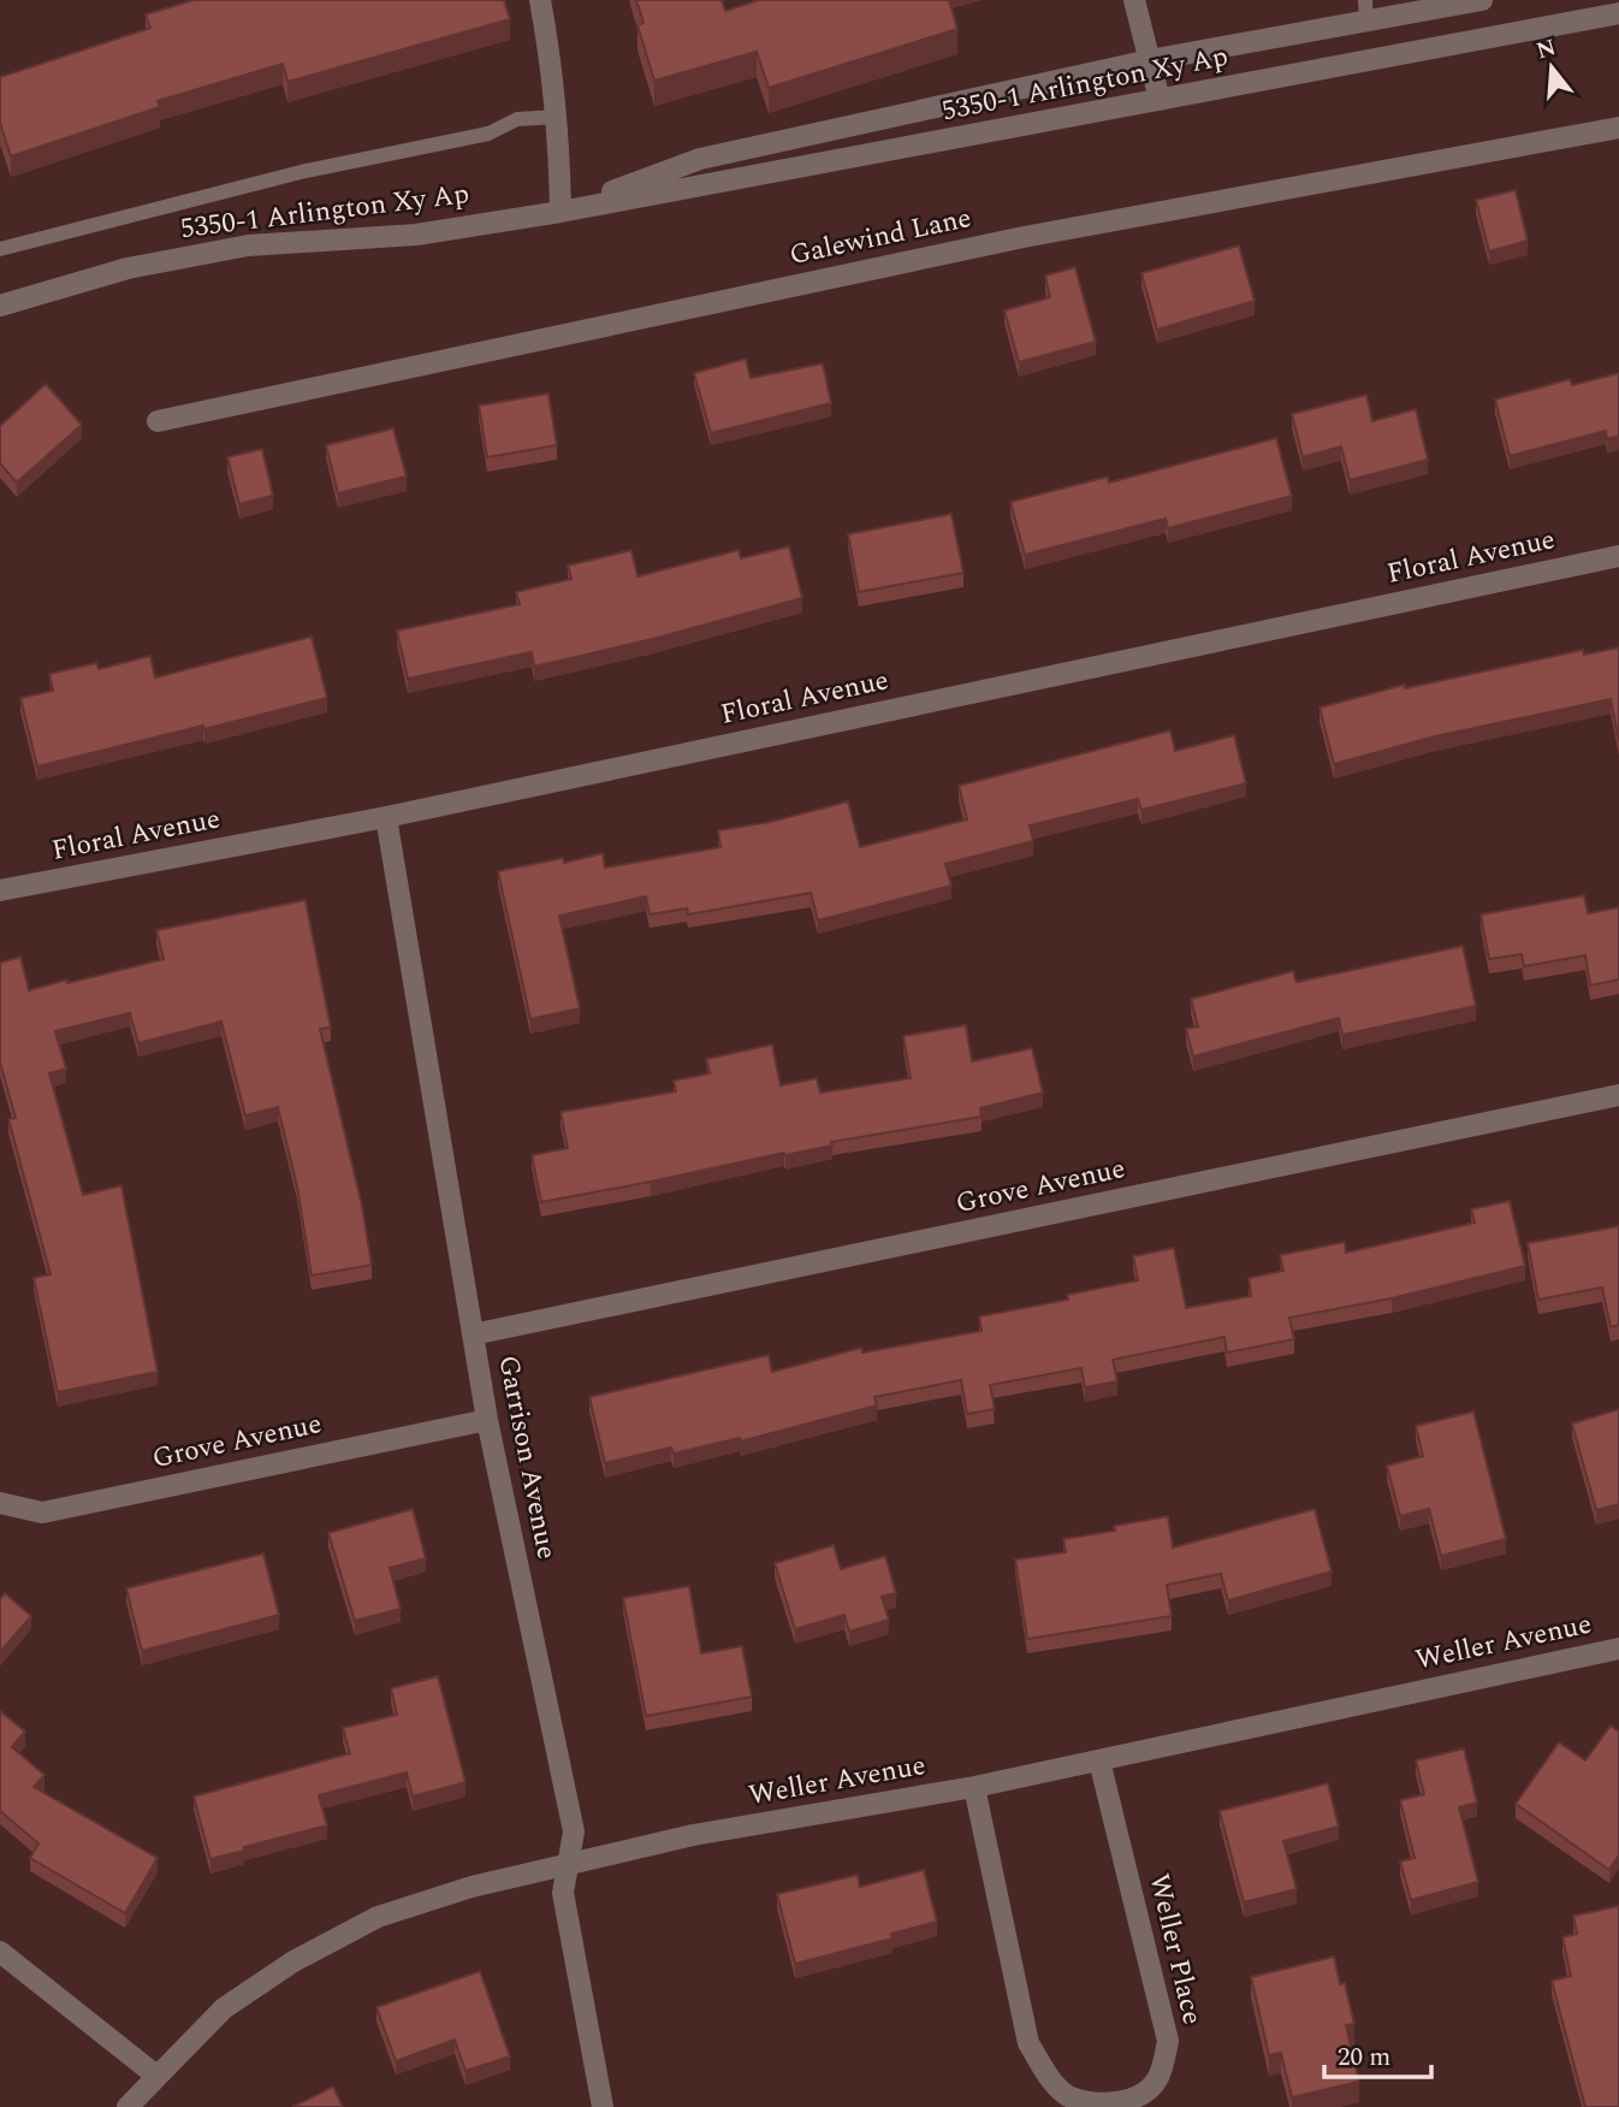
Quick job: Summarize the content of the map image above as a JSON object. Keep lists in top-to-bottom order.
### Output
{
  "streets": {
    "street": [
      "5350-1 Arlington Xy Ap",
      "Galewind Lane",
      "Floral Avenue",
      "Grove Avenue",
      "Garrison Avenue",
      "Weller Avenue",
      "Weller Place"
    ]
  },
  "crossings": [
    ["Floral Avenue", "Garrison Avenue"],
    ["Grove Avenue", "Garrison Avenue"],
    ["Garrison Avenue", "Weller Avenue"],
    ["Weller Avenue", "Weller Place"]
  ],
  "scale_bar": "20 m",
  "north": "top"
}
